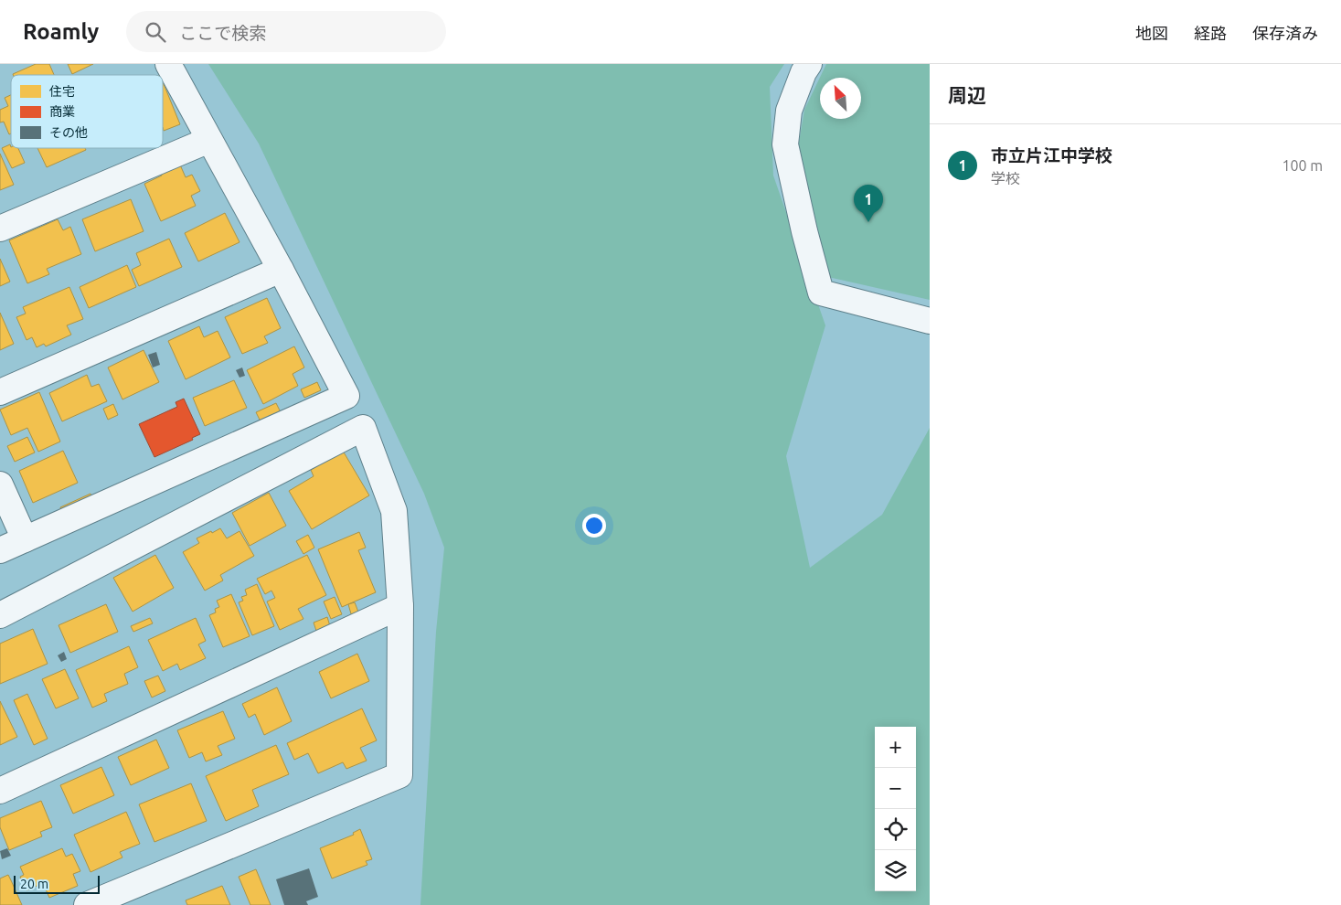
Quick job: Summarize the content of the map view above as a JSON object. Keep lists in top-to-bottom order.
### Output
{
  "legend": ["住宅", "商業", "その他"],
  "scale_bar": "20 m",
  "north": "top left",
  "page": {
    "header": "Roamly",
    "search": "ここで検索",
    "nav": ["地図", "経路", "保存済み"],
    "heading": "周辺",
    "list": [
      {
        "mark": "1",
        "name": "市立片江中学校",
        "note": "学校",
        "value": "100 m"
      }
    ],
    "pins": "1",
    "map_buttons": ["+", "−"],
    "scale": "20 m"
  }
}
